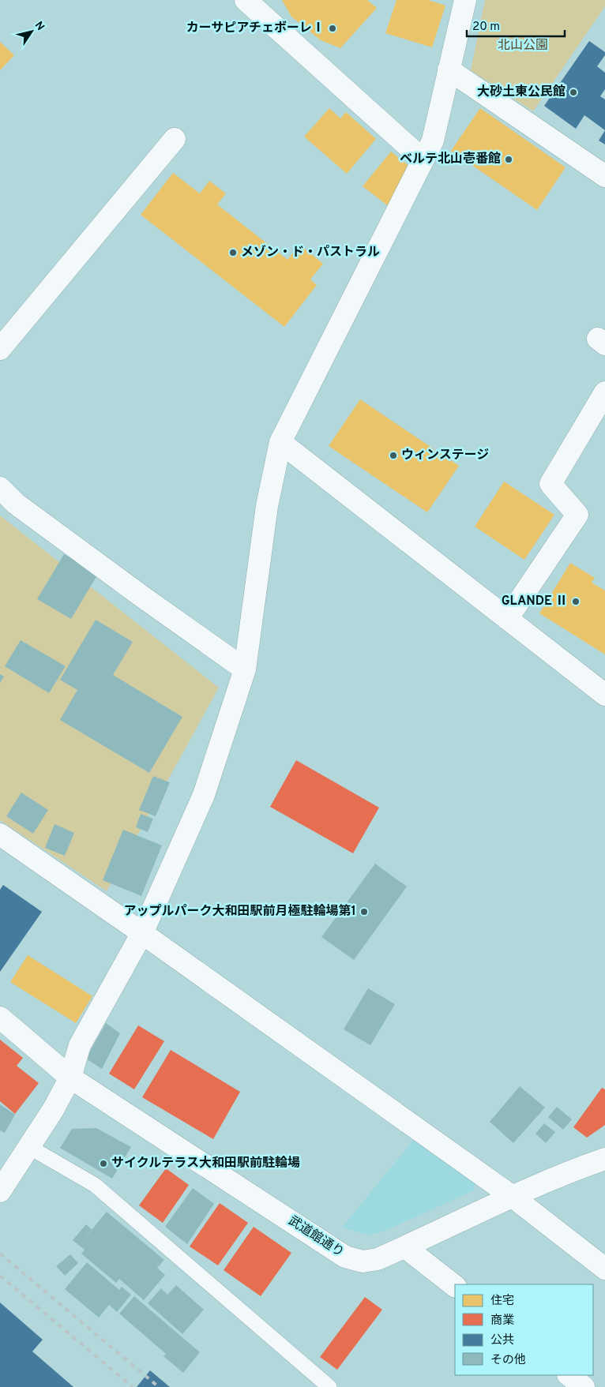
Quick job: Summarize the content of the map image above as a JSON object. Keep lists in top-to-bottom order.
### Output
{
  "streets": {
    "street": ["武道館通り"]
  },
  "parks": ["北山公園"],
  "places": [
    "カーサピアチェボーレⅠ",
    "大砂土東公民館",
    "ベルテ北山壱番館",
    "メゾン・ド・パストラル",
    "ウィンステージ",
    "GLANDE Ⅱ",
    "アップルパーク大和田駅前月極駐輪場第1",
    "サイクルテラス大和田駅前駐輪場"
  ],
  "legend": [
    "住宅",
    "商業",
    "公共",
    "その他"
  ],
  "scale_bar": "20 m",
  "north": "top right"
}
